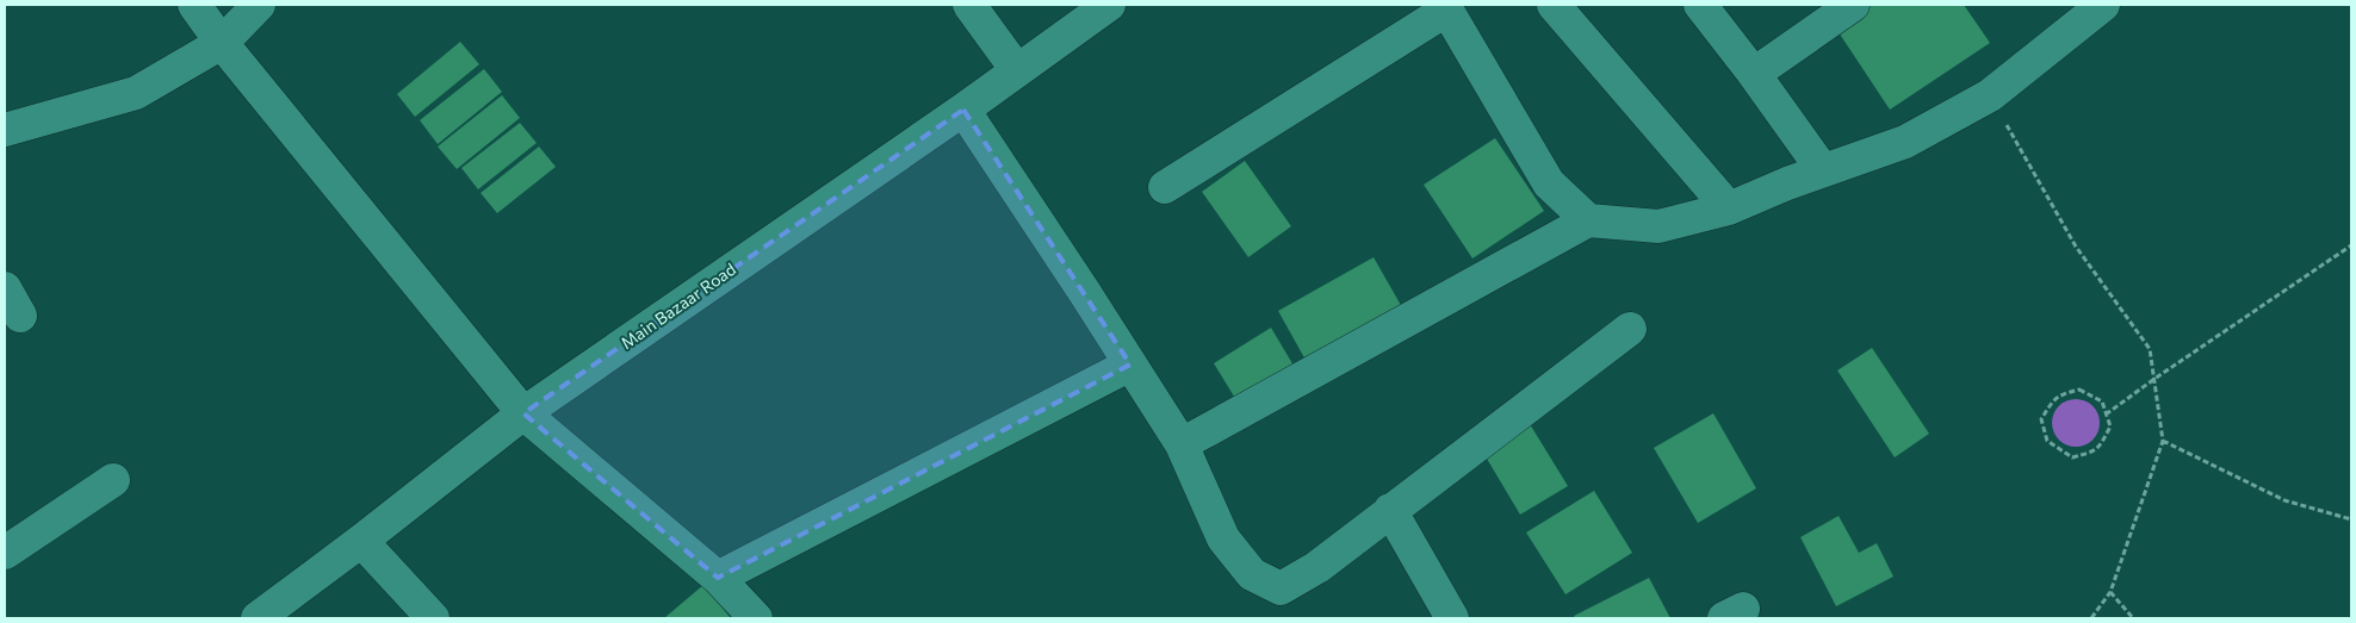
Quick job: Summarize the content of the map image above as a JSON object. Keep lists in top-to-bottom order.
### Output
{
  "streets": {
    "street": ["Main Bazaar Road"]
  }
}
